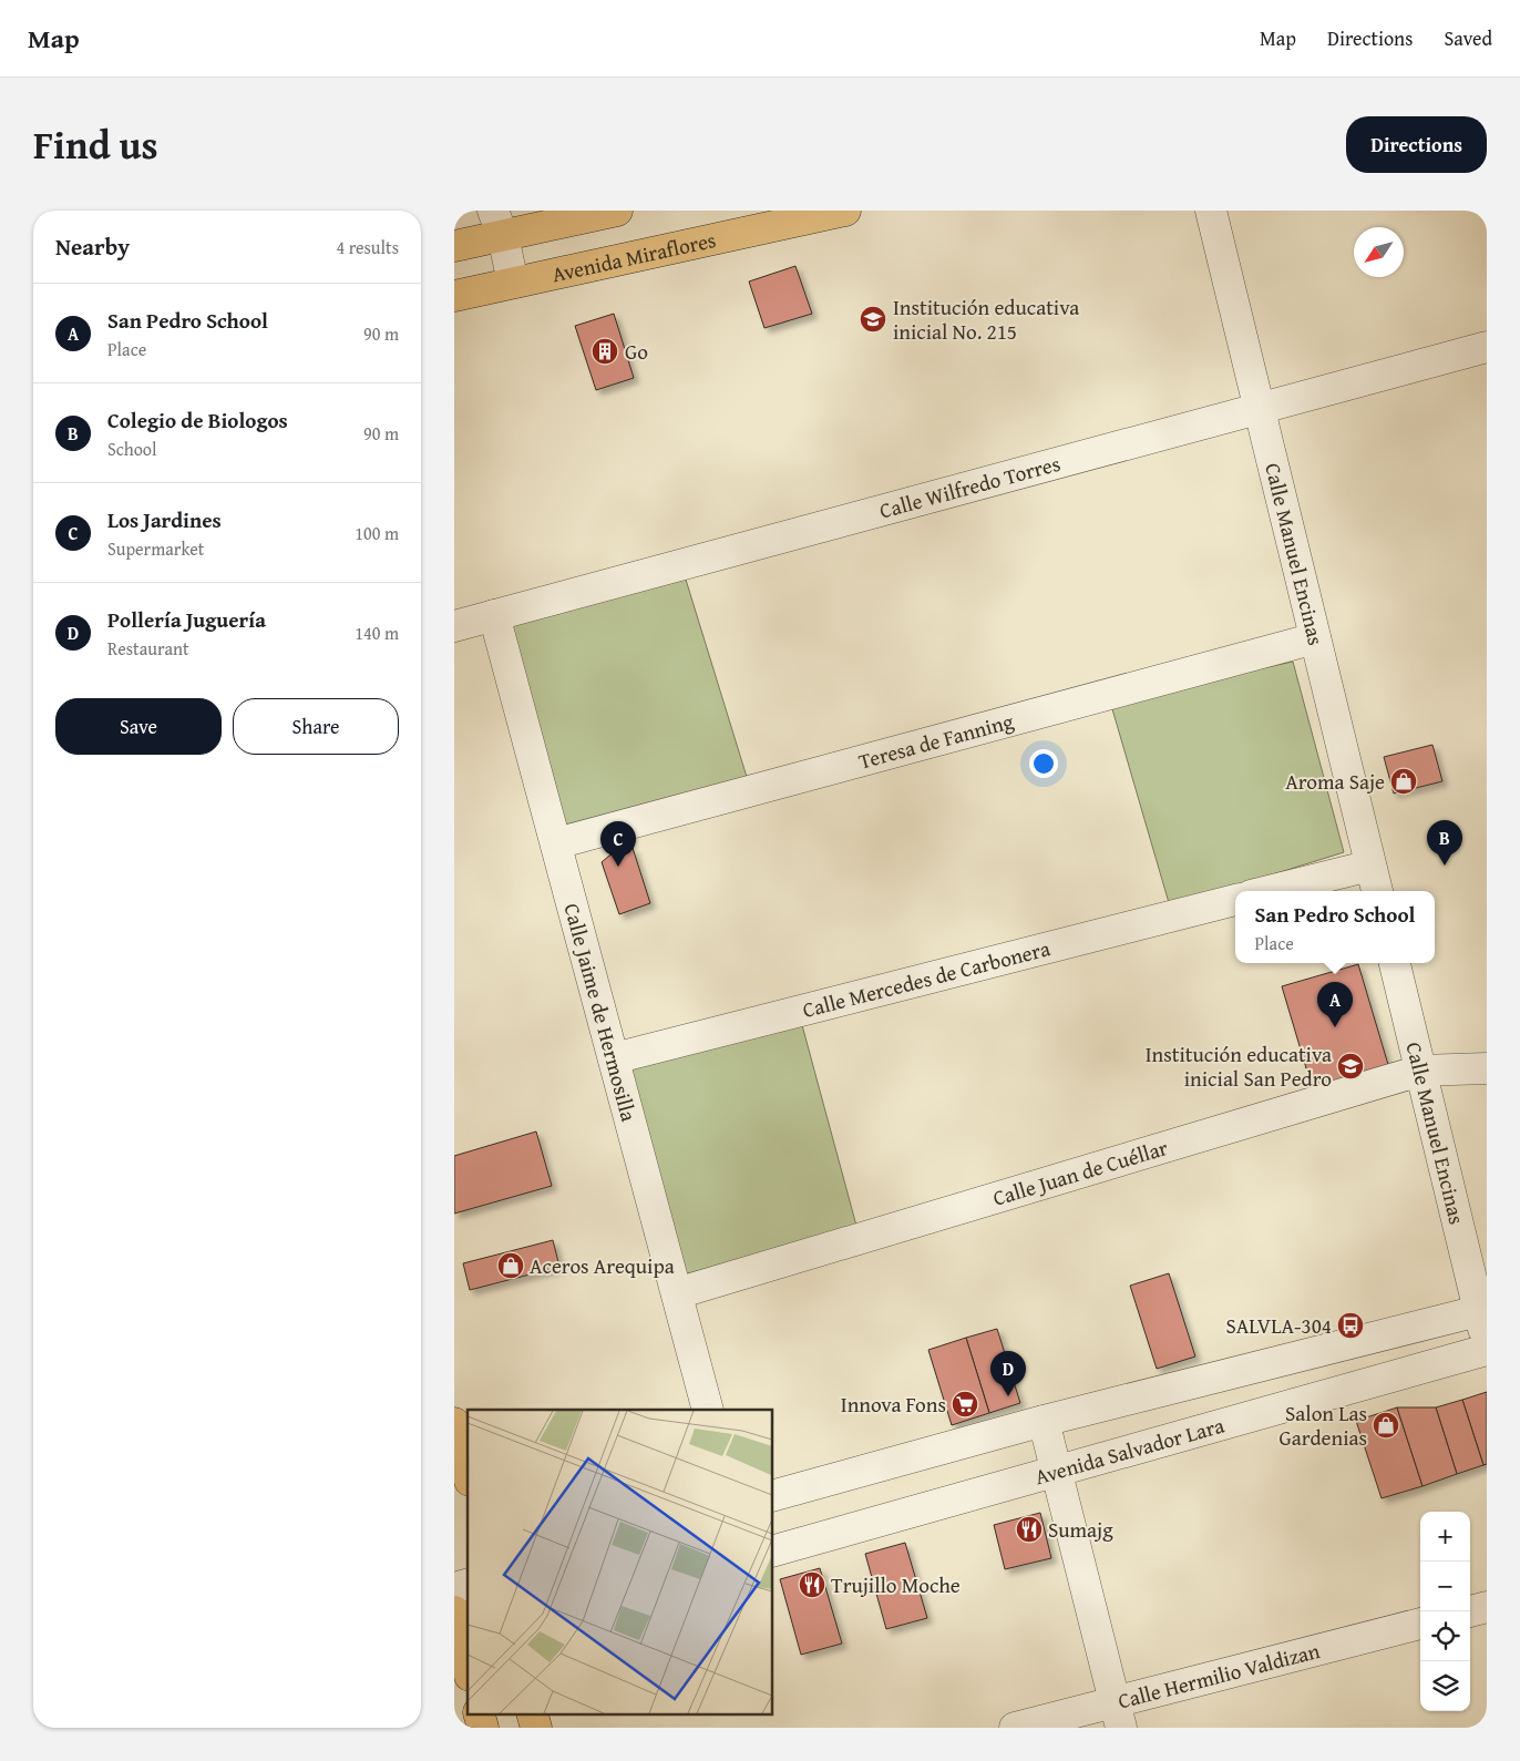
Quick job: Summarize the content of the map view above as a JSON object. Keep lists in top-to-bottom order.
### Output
{
  "streets": {
    "main road": ["Avenida Miraflores"],
    "street": [
      "Calle Wilfredo Torres",
      "Calle Manuel Encinas",
      "Teresa de Fanning",
      "Calle Mercedes de Carbonera",
      "Calle Jaime de Hermosilla",
      "Calle Juan de Cuéllar",
      "Avenida Salvador Lara",
      "Calle Hermilio Valdizan"
    ]
  },
  "crossings": [
    ["Calle Wilfredo Torres", "Calle Manuel Encinas"],
    ["Calle Wilfredo Torres", "Calle Jaime de Hermosilla"],
    ["Calle Manuel Encinas", "Teresa de Fanning"],
    ["Calle Manuel Encinas", "Calle Juan de Cuéllar"],
    ["Teresa de Fanning", "Calle Jaime de Hermosilla"],
    ["Calle Mercedes de Carbonera", "Calle Jaime de Hermosilla"],
    ["Calle Jaime de Hermosilla", "Calle Juan de Cuéllar"]
  ],
  "places": {
    "school or university": ["Institución educativa inicial No. 215", "Institución educativa inicial San Pedro"],
    "building": ["Go"],
    "shop": ["Aroma Saje", "Aceros Arequipa", "Salon Las Gardenias"],
    "bus stop": ["SALVLA-304"],
    "supermarket": ["Innova Fons"],
    "restaurant": ["Sumajg", "Trujillo Moche"]
  },
  "north": "bottom left",
  "page": {
    "header": "Map",
    "nav": ["Map", "Directions", "Saved"],
    "title": "Find us",
    "buttons": [
      "Directions",
      ["Save", "Share"]
    ],
    "heading": ["Nearby", "4 results"],
    "list": [
      {
        "mark": "A",
        "name": "San Pedro School",
        "note": "Place",
        "value": "90 m"
      },
      {
        "mark": "B",
        "name": "Colegio de Biologos",
        "note": "School",
        "value": "90 m"
      },
      {
        "mark": "C",
        "name": "Los Jardines",
        "note": "Supermarket",
        "value": "100 m"
      },
      {
        "mark": "D",
        "name": "Pollería Juguería",
        "note": "Restaurant",
        "value": "140 m"
      }
    ],
    "pins": [
      "B",
      "C",
      "A",
      "D"
    ],
    "popup": ["San Pedro School", "Place"],
    "map_buttons": ["+", "−"]
  }
}
